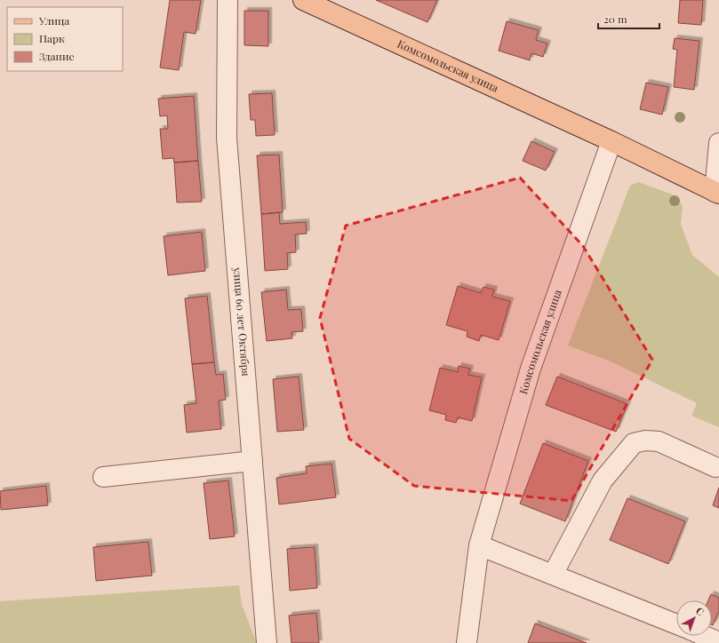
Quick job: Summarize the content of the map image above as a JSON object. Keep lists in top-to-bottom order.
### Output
{
  "streets": {
    "main road": ["Комсомольская улица"],
    "street": ["улица 60 лет Октября"]
  },
  "legend": ["Улица", "Парк", "Здание"],
  "scale_bar": "20 m",
  "north": "top right"
}
